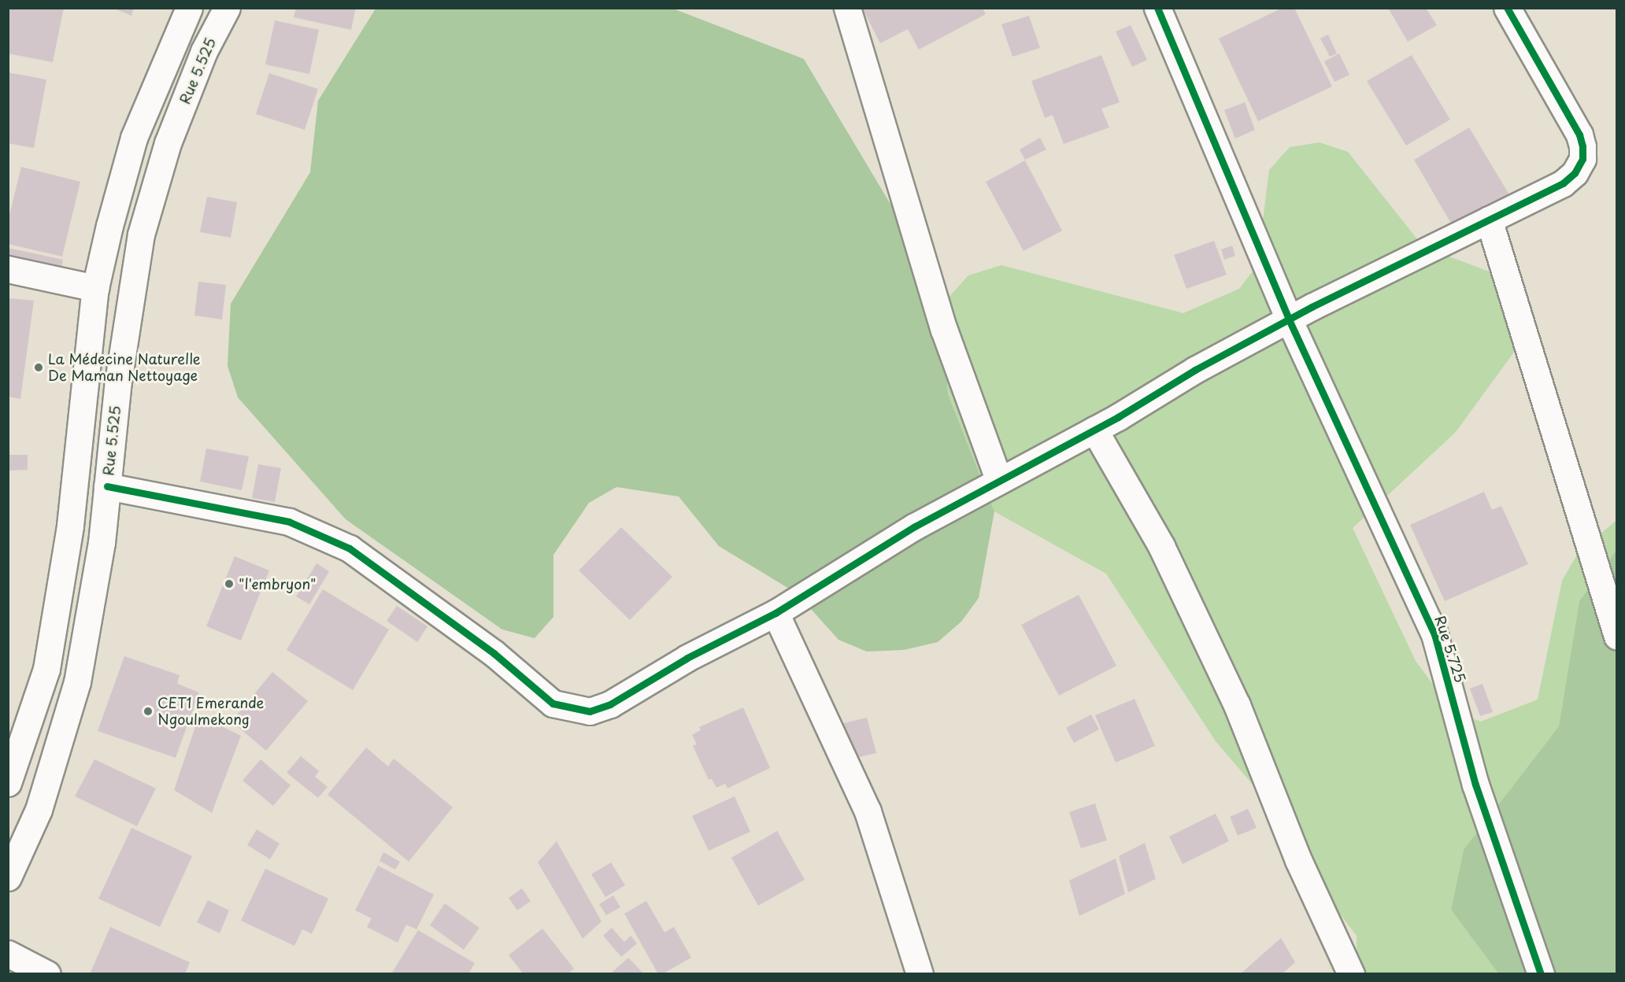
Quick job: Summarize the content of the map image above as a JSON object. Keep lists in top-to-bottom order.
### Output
{
  "streets": {
    "street": ["Rue 5.525", "Rue 5.725"]
  },
  "places": ["La Médecine Naturelle De Maman Nettoyage", "\"l'embryon\"", "CET1 Emerande Ngoulmekong"]
}
